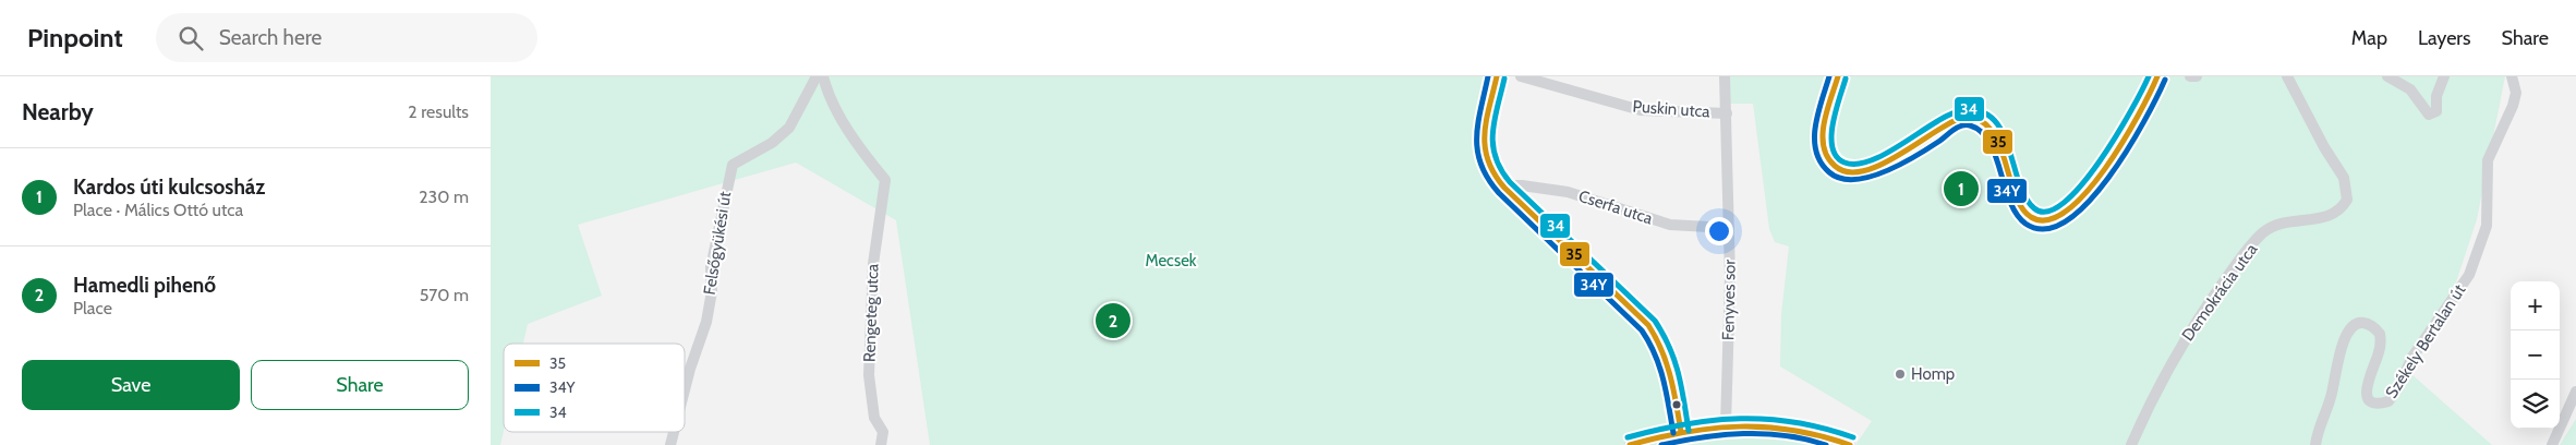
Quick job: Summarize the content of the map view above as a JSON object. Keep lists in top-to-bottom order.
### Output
{
  "streets": {
    "street": [
      "Puskin utca",
      "Cserfa utca",
      "Felsőgyükési út",
      "Demokrácia utca",
      "Fenyves sor",
      "Rengeteg utca",
      "Székely Bertalan út"
    ]
  },
  "crossings": [
    ["Puskin utca", "Fenyves sor"],
    ["Cserfa utca", "Fenyves sor"]
  ],
  "parks": ["Mecsek"],
  "places": ["Homp"],
  "lines": ["transit line 35", "transit line 34Y", "transit line 34"],
  "legend": ["35", "34Y", "34"],
  "page": {
    "header": "Pinpoint",
    "search": "Search here",
    "nav": ["Map", "Layers", "Share"],
    "heading": ["Nearby", "2 results"],
    "list": [
      {
        "mark": "1",
        "name": "Kardos úti kulcsosház",
        "note": "Place · Málics Ottó utca",
        "value": "230 m"
      },
      {
        "mark": "2",
        "name": "Hamedli pihenő",
        "note": "Place",
        "value": "570 m"
      }
    ],
    "pins": ["1", "2"],
    "map_buttons": ["+", "−"],
    "buttons": ["Save", "Share"]
  }
}
